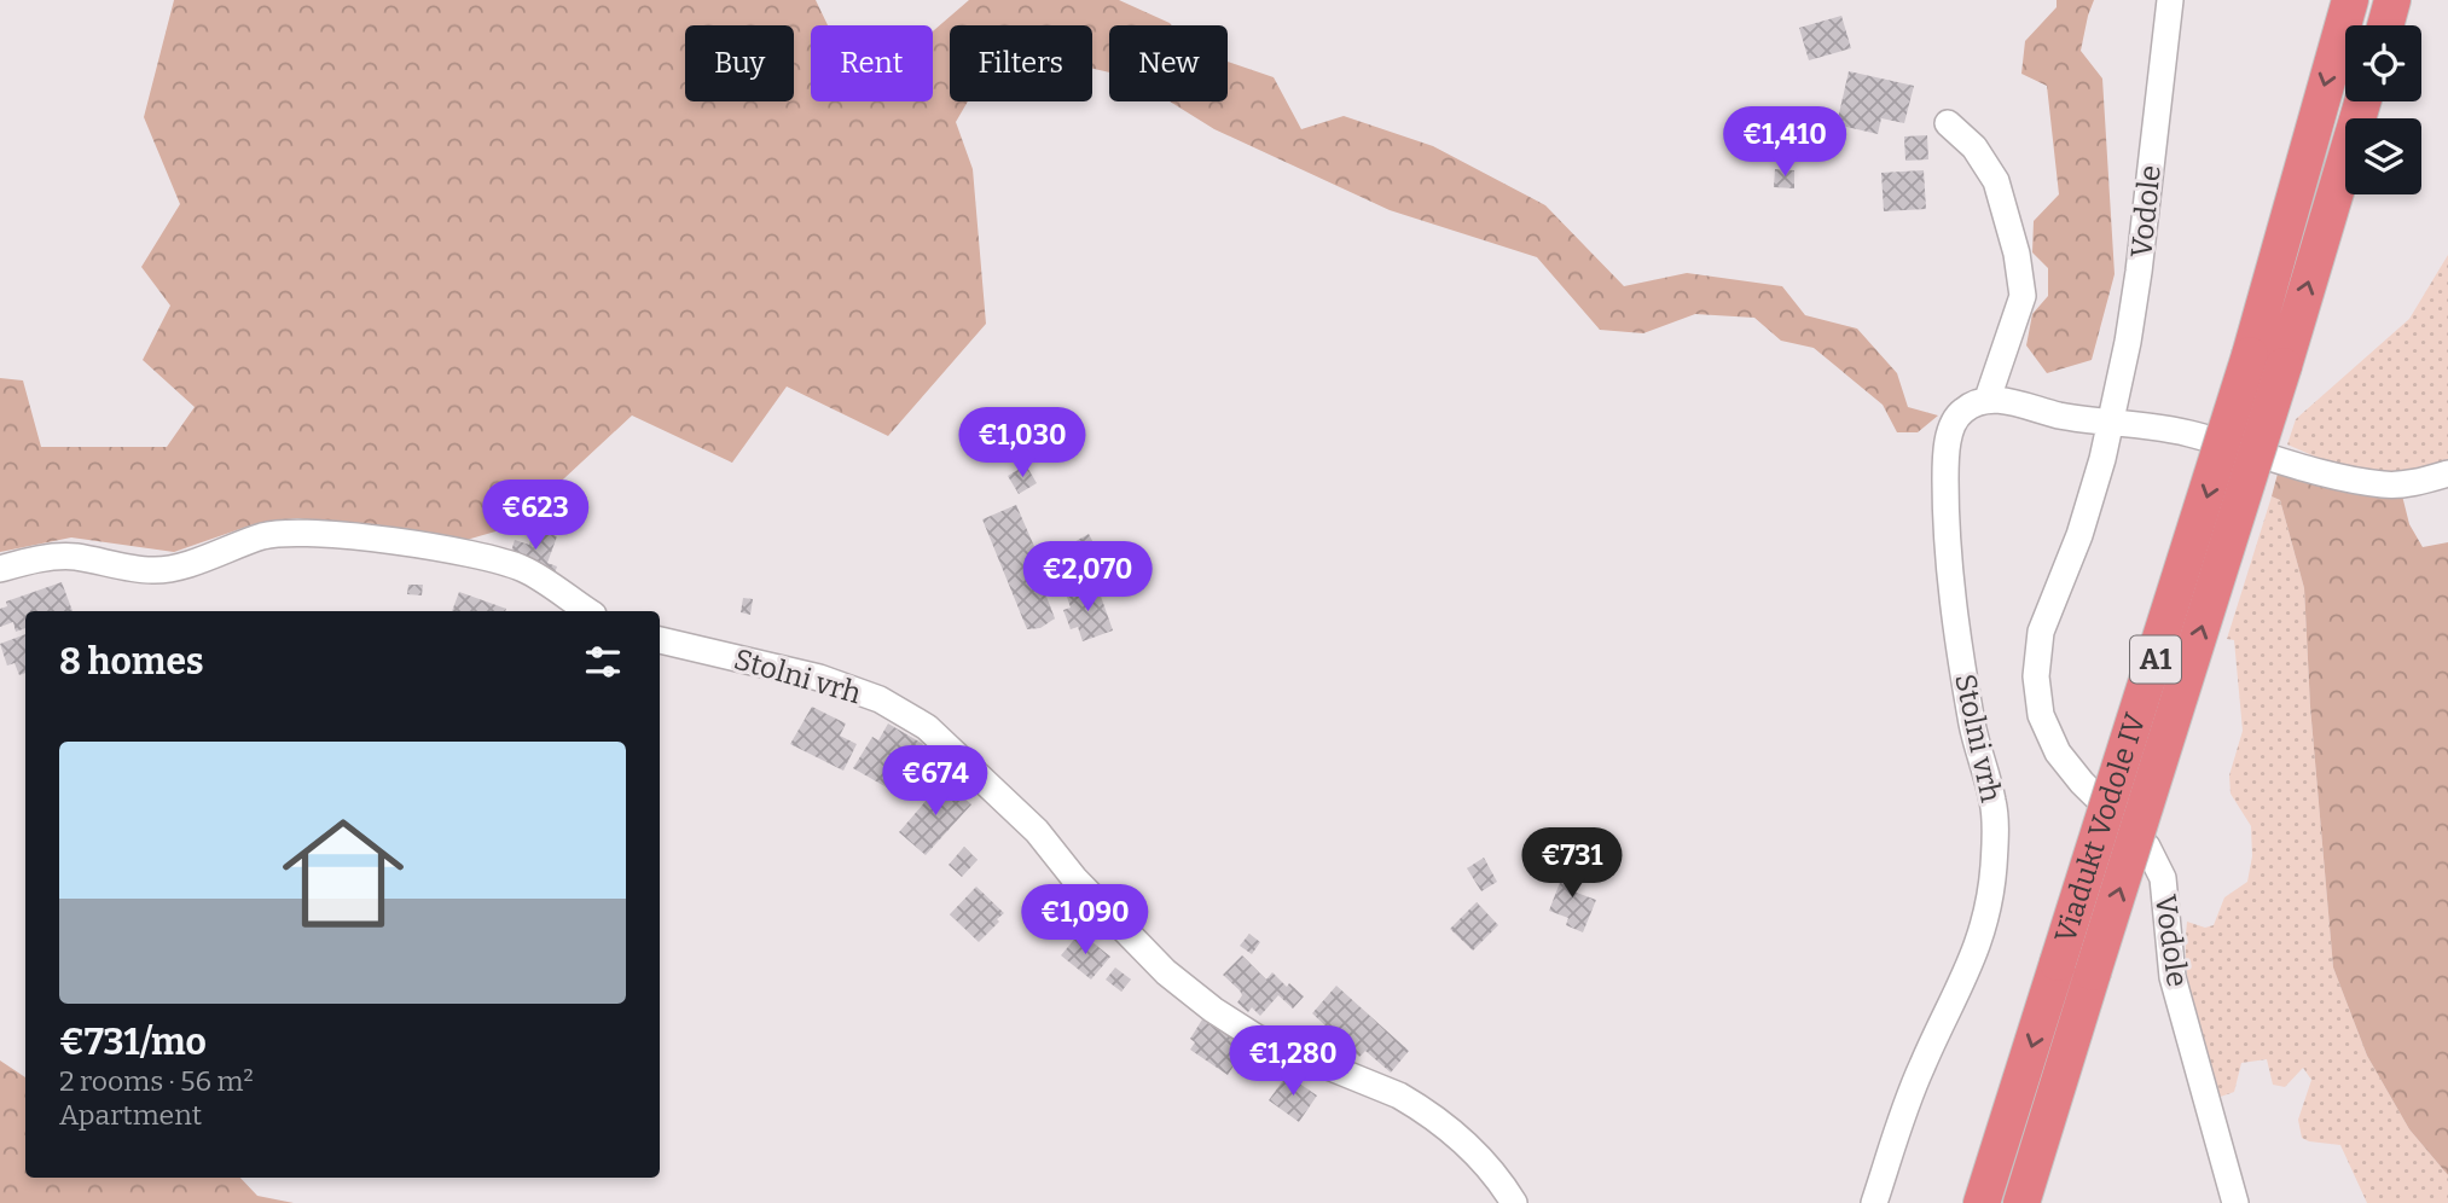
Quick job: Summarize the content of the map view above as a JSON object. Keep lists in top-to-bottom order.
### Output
{
  "streets": {
    "highway": ["A1", "Viadukt Vodole IV"],
    "street": ["Vodole", "Stolni vrh"]
  },
  "crossings": [
    ["A1", "Viadukt Vodole IV"]
  ],
  "page": {
    "chip": [
      "Buy",
      "Rent",
      "Filters",
      "New"
    ],
    "price": [
      "€1,410",
      "€1,030",
      "€623",
      "€2,070",
      "€674",
      "€731",
      "€1,090",
      "€1,280"
    ],
    "heading": "8 homes",
    "list": [
      {
        "name": "€731/mo",
        "note": "2 rooms · 56 m² · Apartment"
      }
    ]
  }
}
